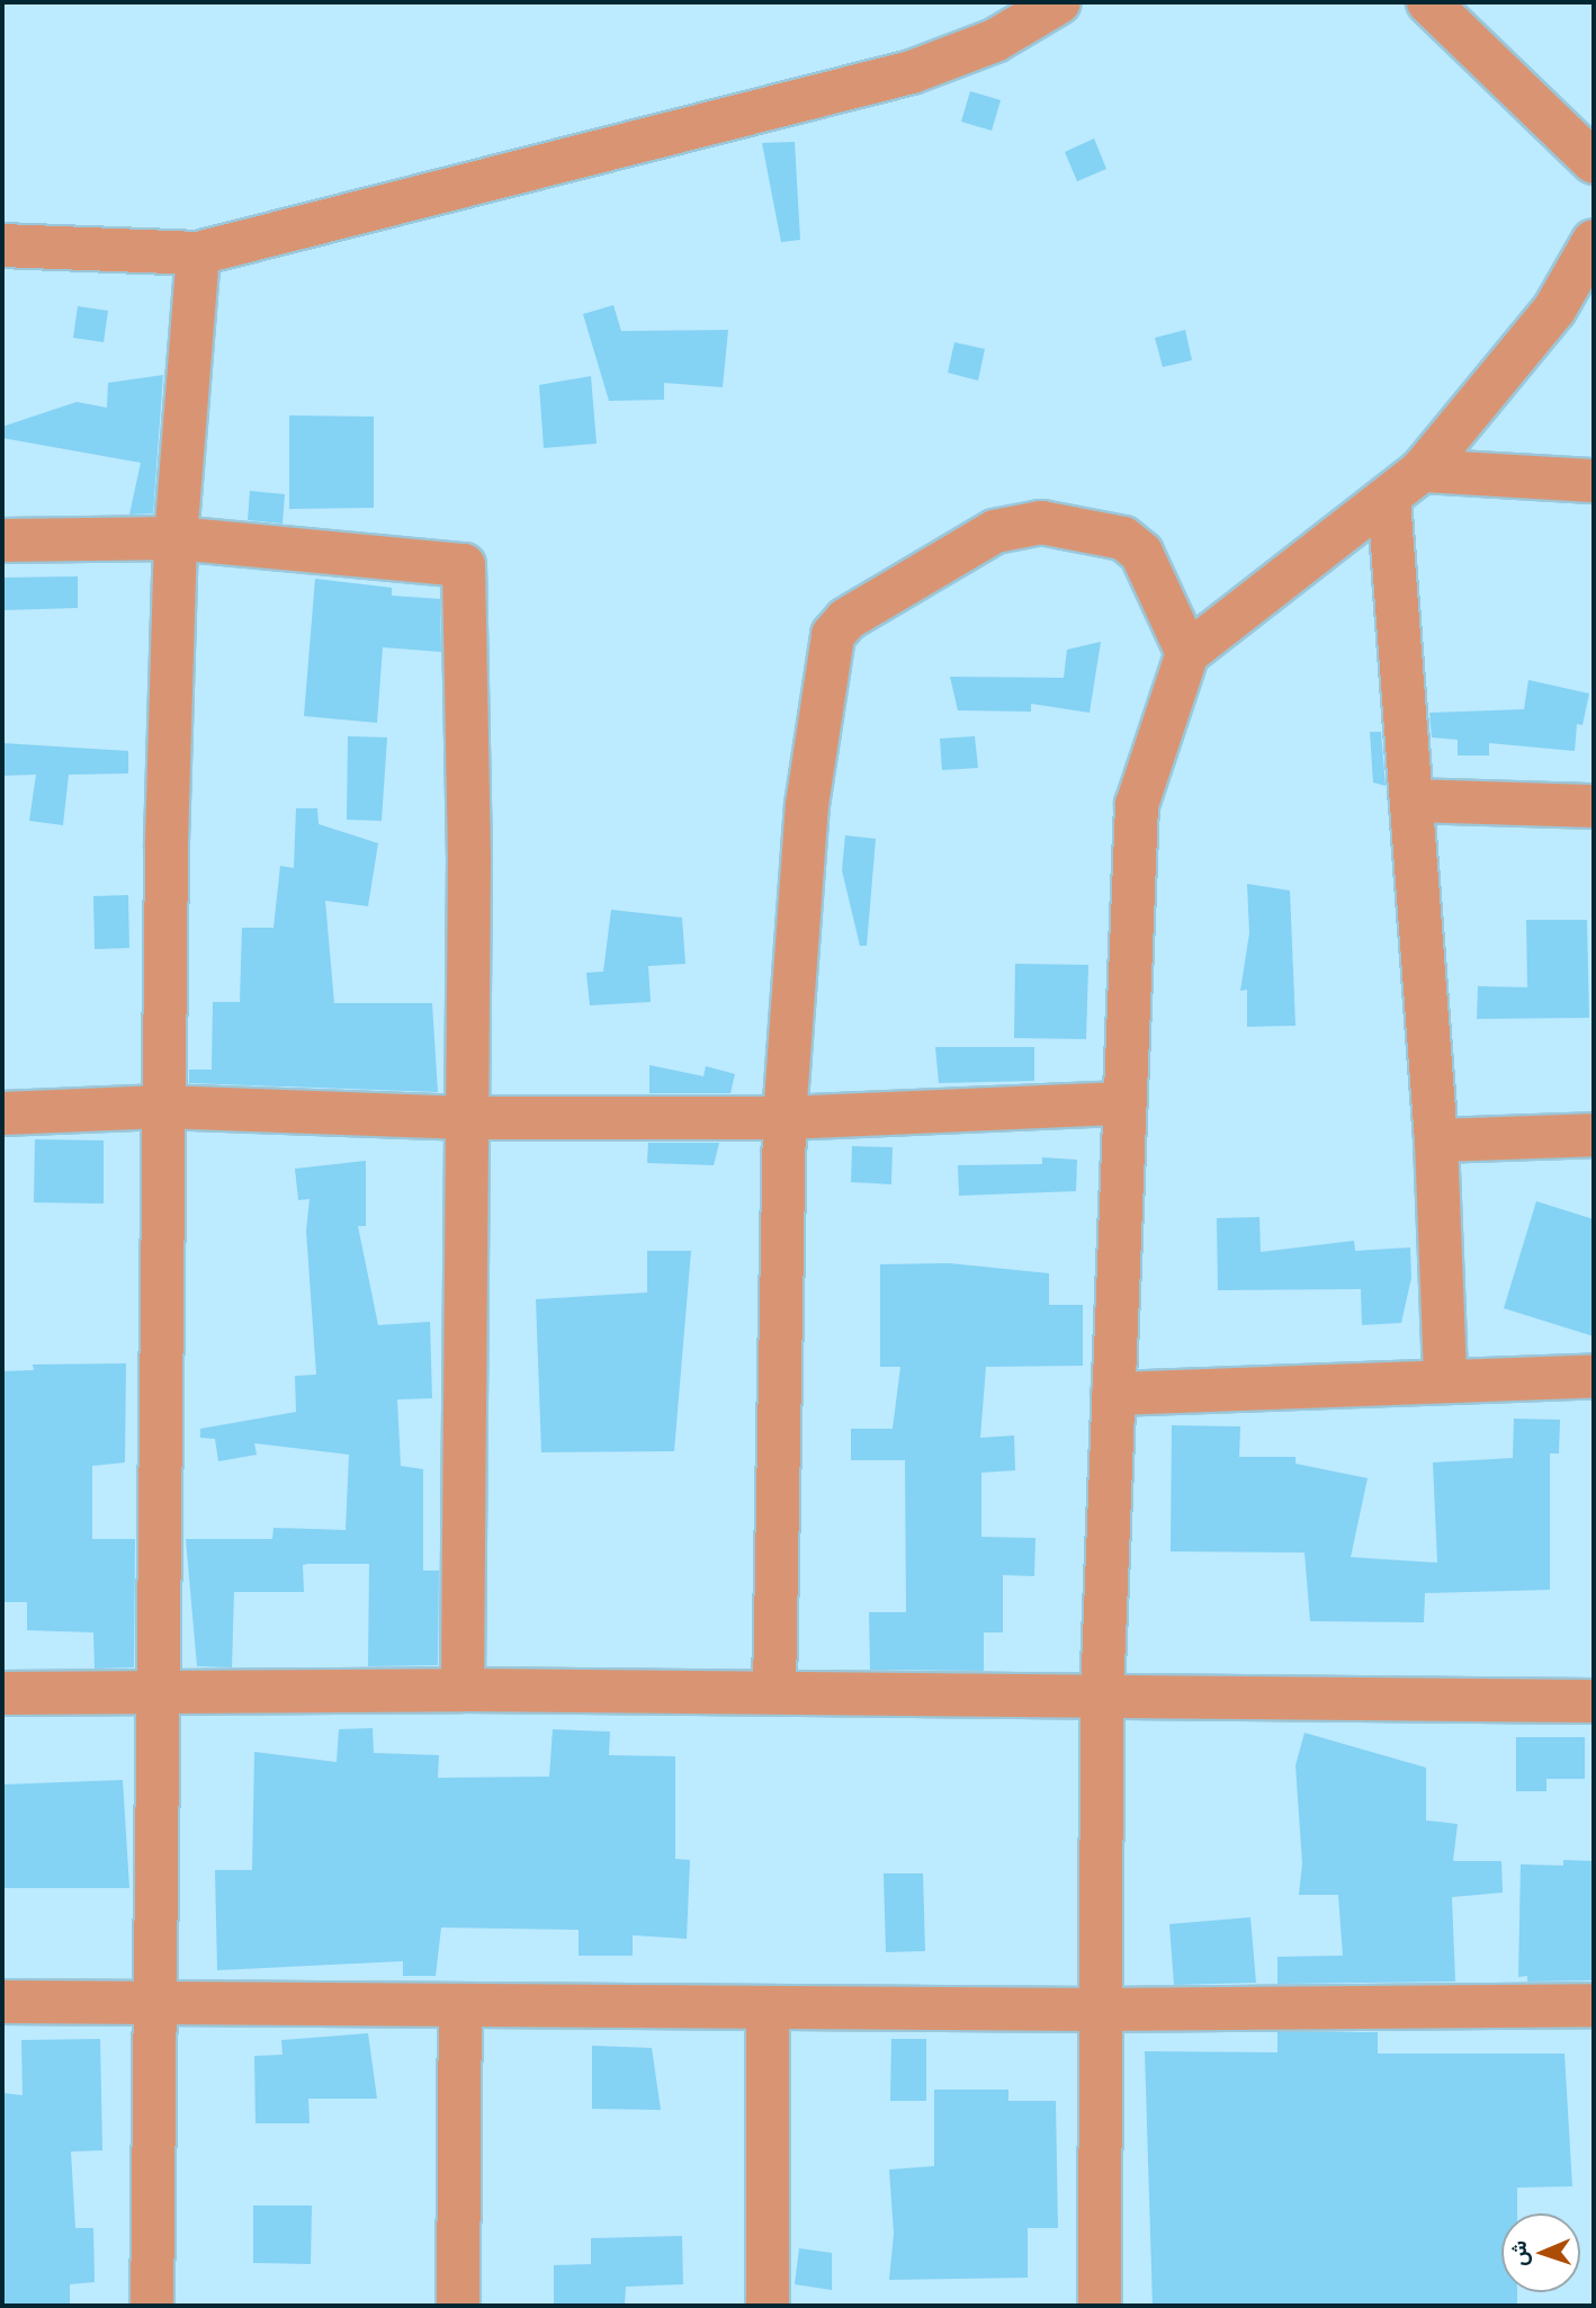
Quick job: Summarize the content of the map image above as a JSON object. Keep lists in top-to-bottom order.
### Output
{
  "north": "left"
}
